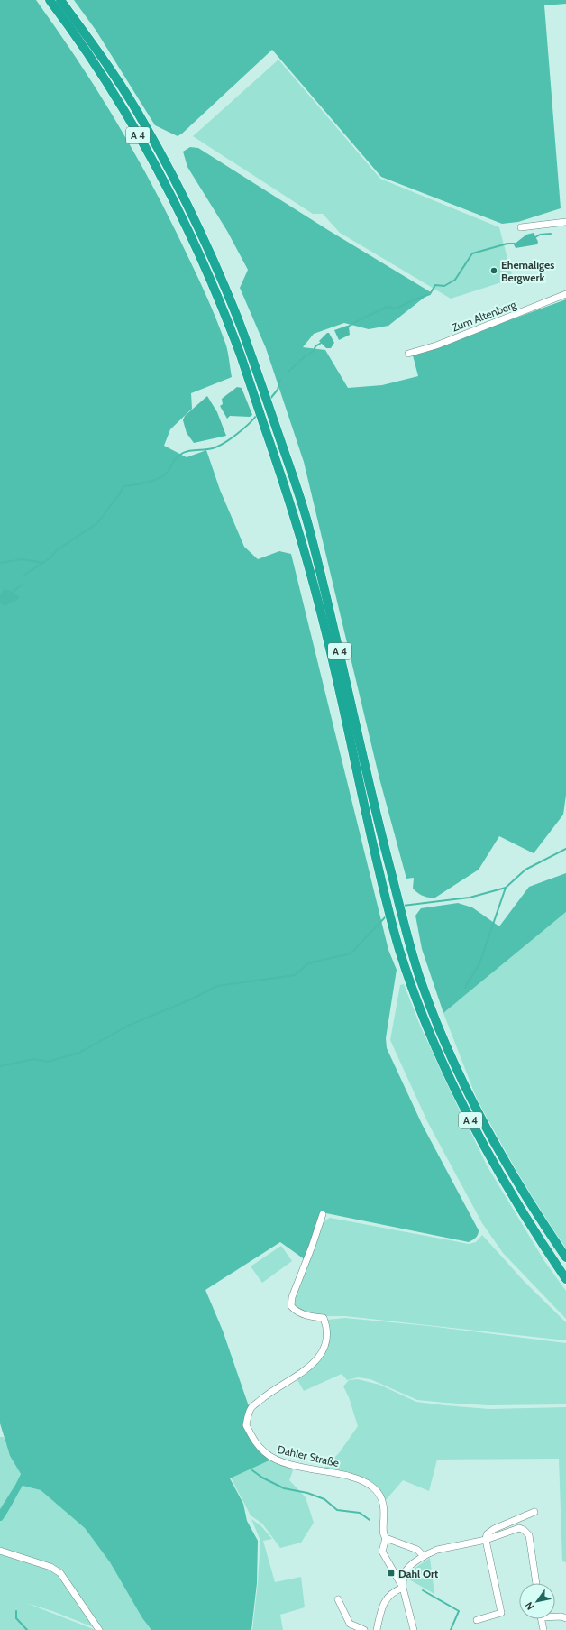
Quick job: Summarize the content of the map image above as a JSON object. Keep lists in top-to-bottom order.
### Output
{
  "streets": {
    "highway": ["A 4"],
    "street": ["Zum Altenberg", "Dahler Straße"]
  },
  "places": {
    "other": ["Ehemaliges Bergwerk"],
    "transit": ["Dahl Ort"]
  },
  "north": "bottom left"
}
